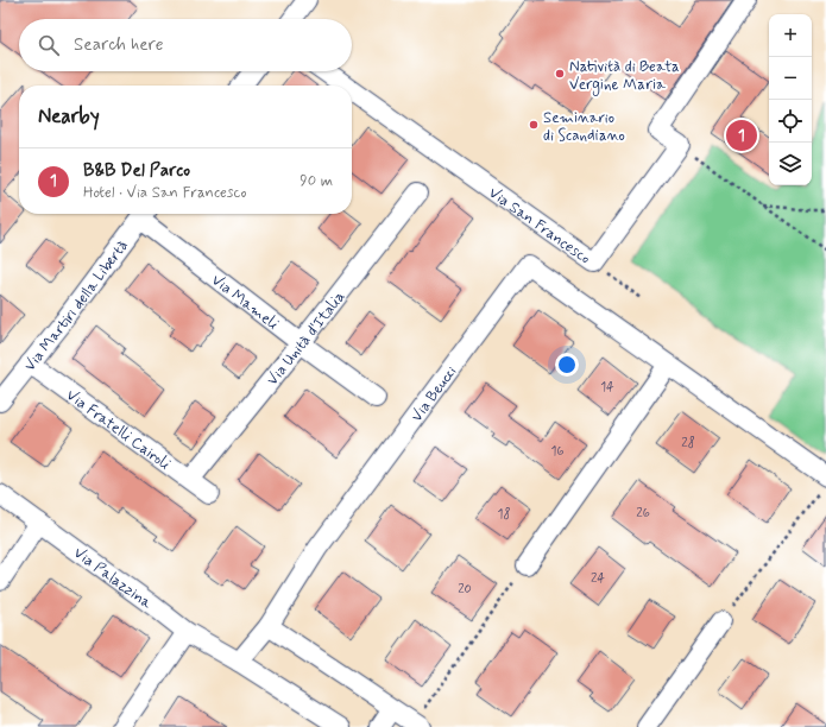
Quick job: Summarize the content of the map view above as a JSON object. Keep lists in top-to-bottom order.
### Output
{
  "streets": {
    "street": [
      "Via San Francesco",
      "Via Mameli",
      "Via Martiri della Libertà",
      "Via Unità d'Italia",
      "Via Beucci",
      "Via Fratelli Cairoli",
      "Via Palazzina"
    ]
  },
  "crossings": [
    ["Via Mameli", "Via Martiri della Libertà"],
    ["Via Mameli", "Via Unità d'Italia"],
    ["Via Martiri della Libertà", "Via Fratelli Cairoli"],
    ["Via Unità d'Italia", "Via Fratelli Cairoli"],
    ["Via Beucci", "Via Palazzina"]
  ],
  "places": ["Natività di Beata Vergine Maria", "Seminario di Scandiano"],
  "house_numbers": [
    "14",
    "28",
    "16",
    "26",
    "18",
    "24",
    "20"
  ],
  "page": {
    "map_buttons": ["+", "−"],
    "search": "Search here",
    "heading": "Nearby",
    "pins": "1",
    "list": [
      {
        "mark": "1",
        "name": "B&B Del Parco",
        "note": "Hotel · Via San Francesco",
        "value": "90 m"
      }
    ]
  }
}
